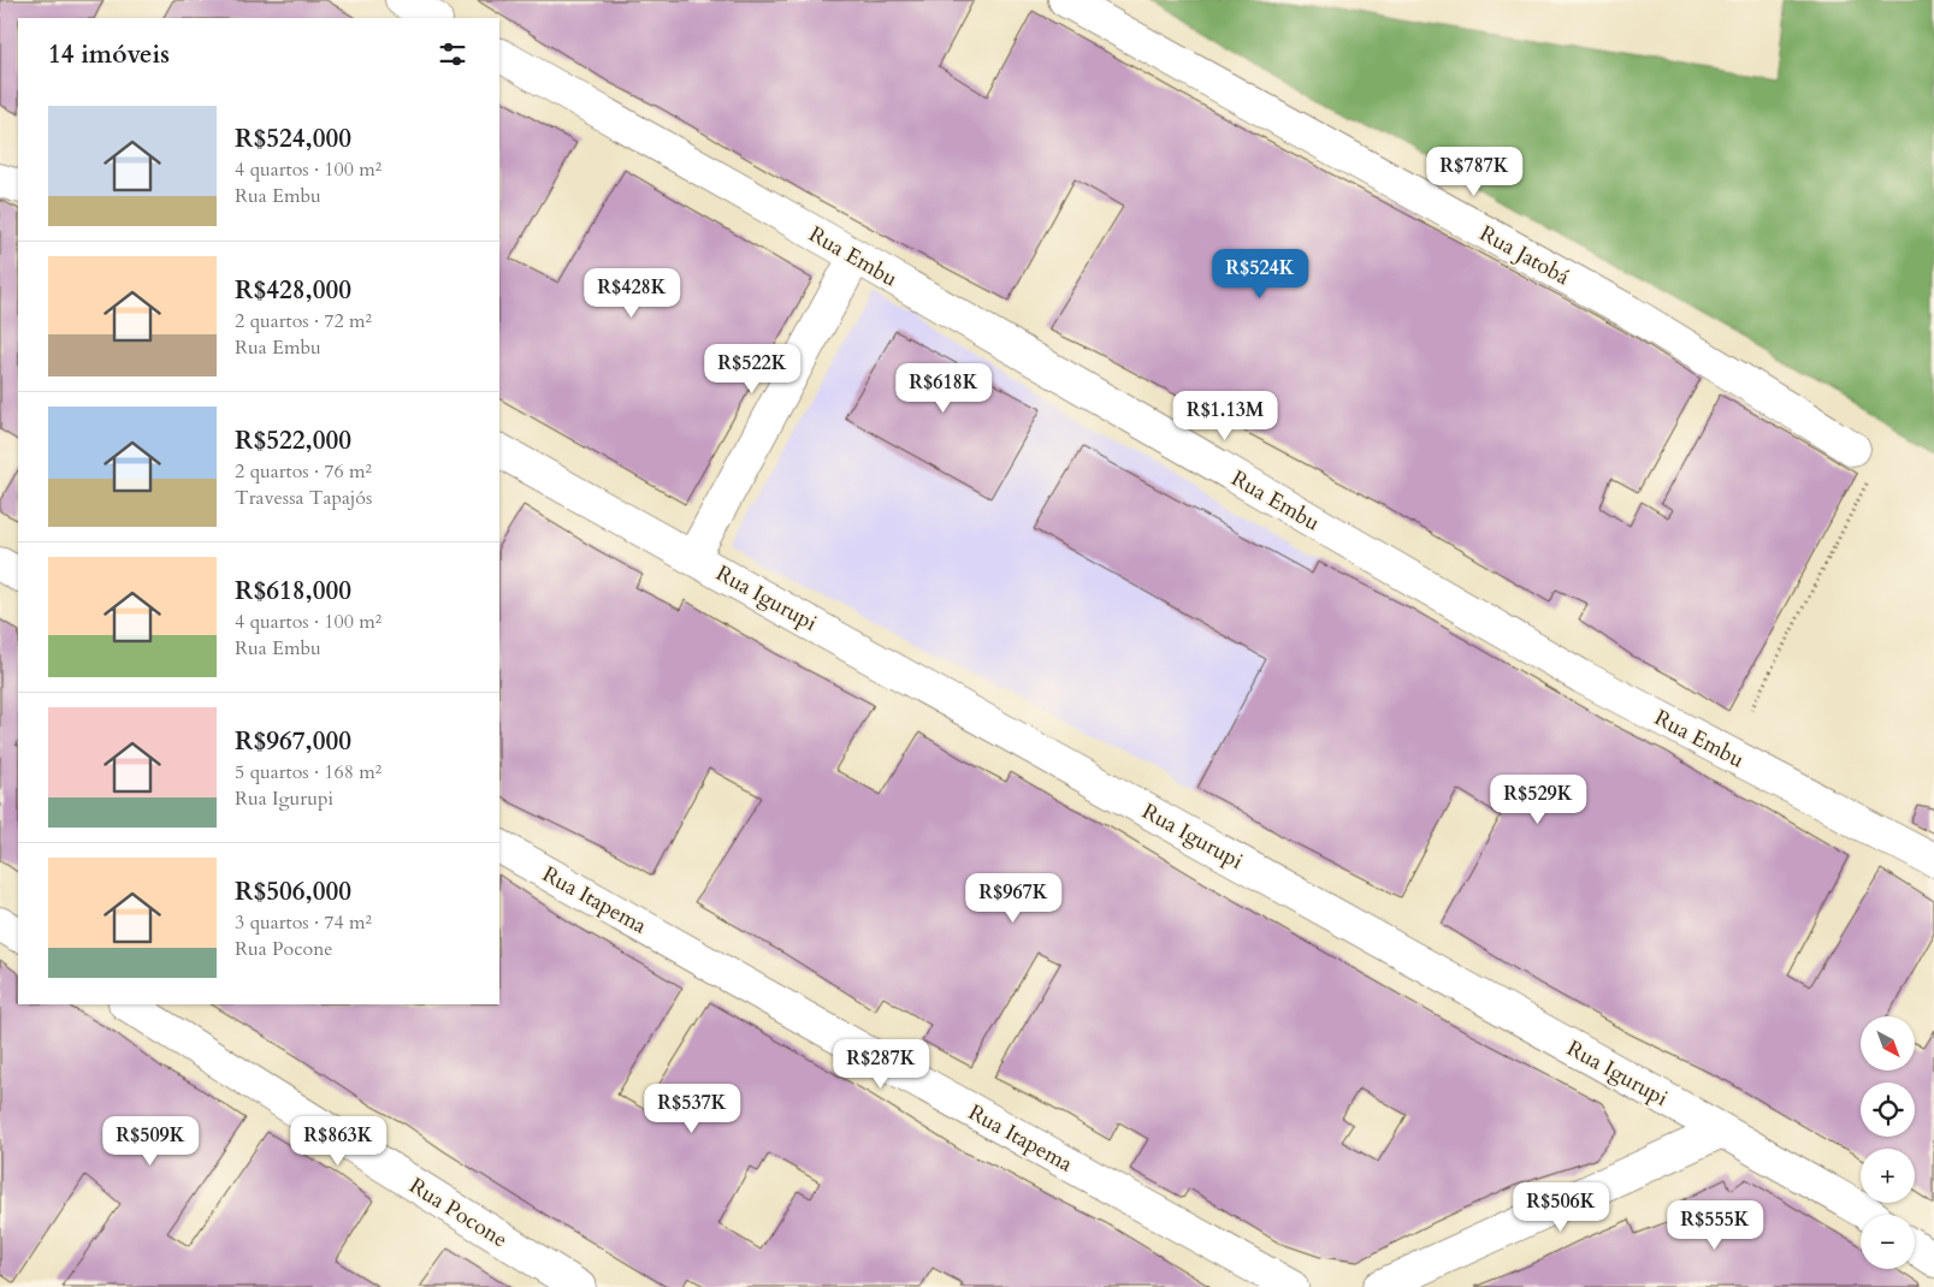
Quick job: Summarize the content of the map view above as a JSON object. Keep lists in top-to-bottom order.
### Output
{
  "streets": {
    "street": [
      "Rua Jatobá",
      "Rua Embu",
      "Rua Igurupi",
      "Rua Itapema",
      "Rua Pocone"
    ]
  },
  "north": "bottom right",
  "page": {
    "heading": "14 imóveis",
    "list": [
      {
        "name": "R$524,000",
        "note": "4 quartos · 100 m² · Rua Embu"
      },
      {
        "name": "R$428,000",
        "note": "2 quartos · 72 m² · Rua Embu"
      },
      {
        "name": "R$522,000",
        "note": "2 quartos · 76 m² · Travessa Tapajós"
      },
      {
        "name": "R$618,000",
        "note": "4 quartos · 100 m² · Rua Embu"
      },
      {
        "name": "R$967,000",
        "note": "5 quartos · 168 m² · Rua Igurupi"
      },
      {
        "name": "R$506,000",
        "note": "3 quartos · 74 m² · Rua Pocone"
      }
    ],
    "price": [
      "R$787K",
      "R$524K",
      "R$428K",
      "R$522K",
      "R$618K",
      "R$1.13M",
      "R$529K",
      "R$967K",
      "R$287K",
      "R$537K",
      "R$509K",
      "R$863K",
      "R$506K",
      "R$555K"
    ],
    "map_buttons": ["+", "−"]
  }
}
